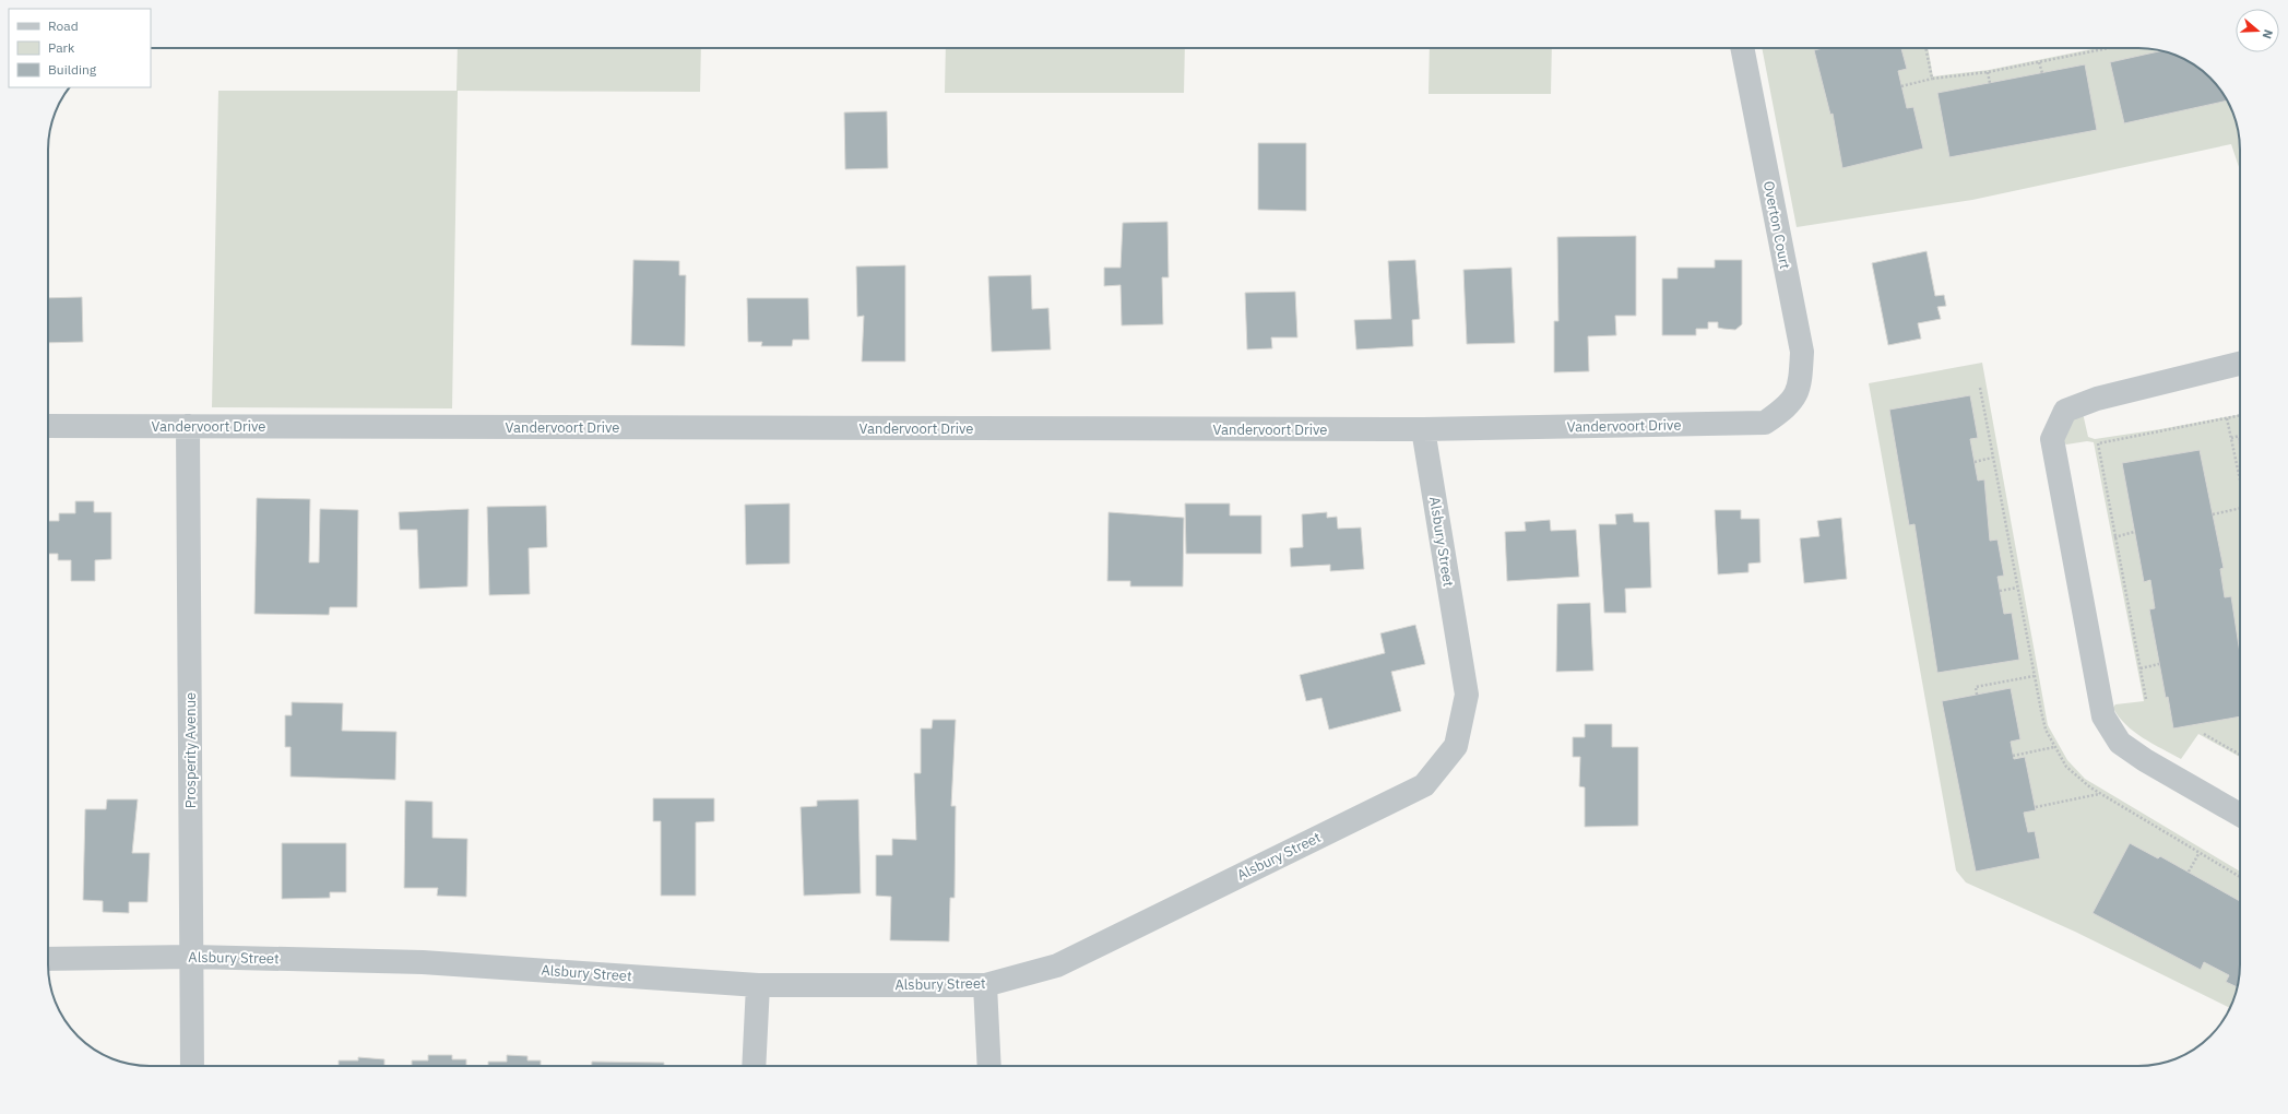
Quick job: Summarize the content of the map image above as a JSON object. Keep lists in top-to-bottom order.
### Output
{
  "streets": {
    "street": [
      "Overton Court",
      "Vandervoort Drive",
      "Alsbury Street",
      "Prosperity Avenue"
    ]
  },
  "crossings": [
    ["Overton Court", "Vandervoort Drive"],
    ["Vandervoort Drive", "Alsbury Street"],
    ["Vandervoort Drive", "Prosperity Avenue"],
    ["Alsbury Street", "Prosperity Avenue"]
  ],
  "legend": ["Road", "Park", "Building"],
  "north": "right"
}
